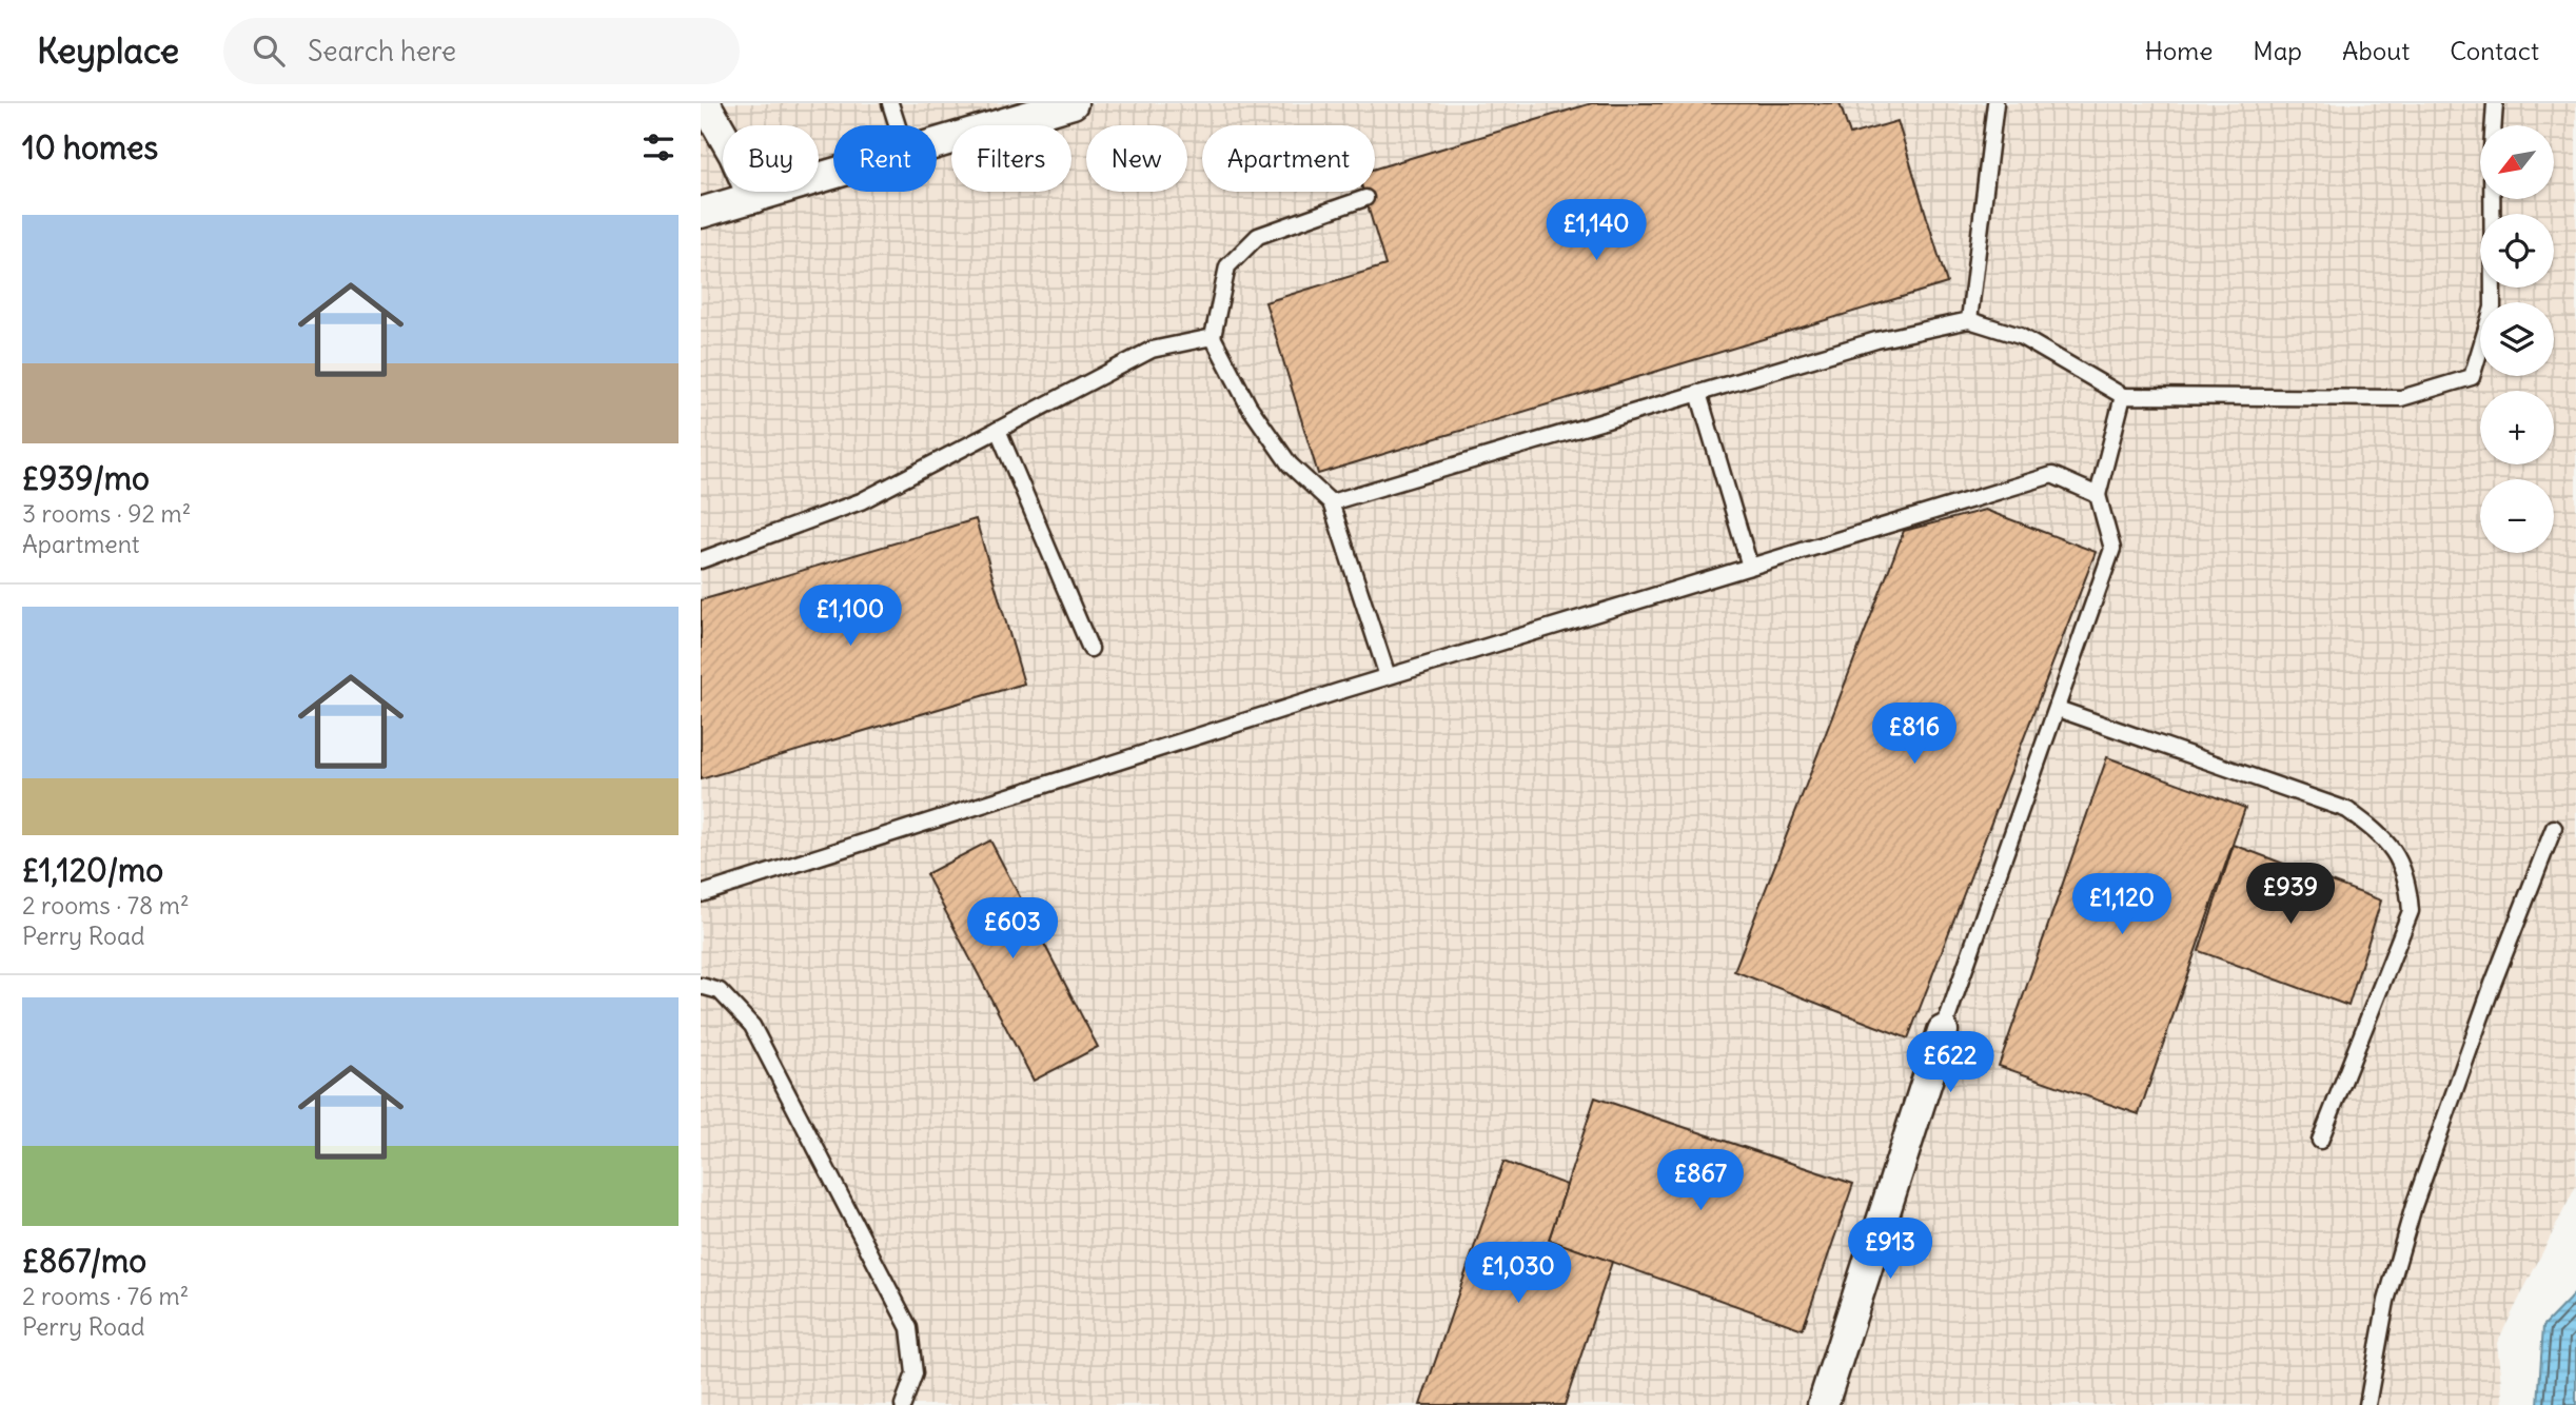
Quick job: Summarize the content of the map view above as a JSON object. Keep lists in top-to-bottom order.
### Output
{
  "north": "bottom left",
  "page": {
    "header": "Keyplace",
    "search": "Search here",
    "nav": [
      "Home",
      "Map",
      "About",
      "Contact"
    ],
    "heading": "10 homes",
    "map_buttons": ["+", "−"],
    "chip": [
      "Buy",
      "Rent",
      "Filters",
      "New",
      "Apartment"
    ],
    "list": [
      {
        "name": "£939/mo",
        "note": "3 rooms · 92 m² · Apartment"
      },
      {
        "name": "£1,120/mo",
        "note": "2 rooms · 78 m² · Perry Road"
      },
      {
        "name": "£867/mo",
        "note": "2 rooms · 76 m² · Perry Road"
      }
    ],
    "price": [
      "£1,140",
      "£1,100",
      "£816",
      "£939",
      "£1,120",
      "£603",
      "£622",
      "£867",
      "£913",
      "£1,030"
    ]
  }
}
